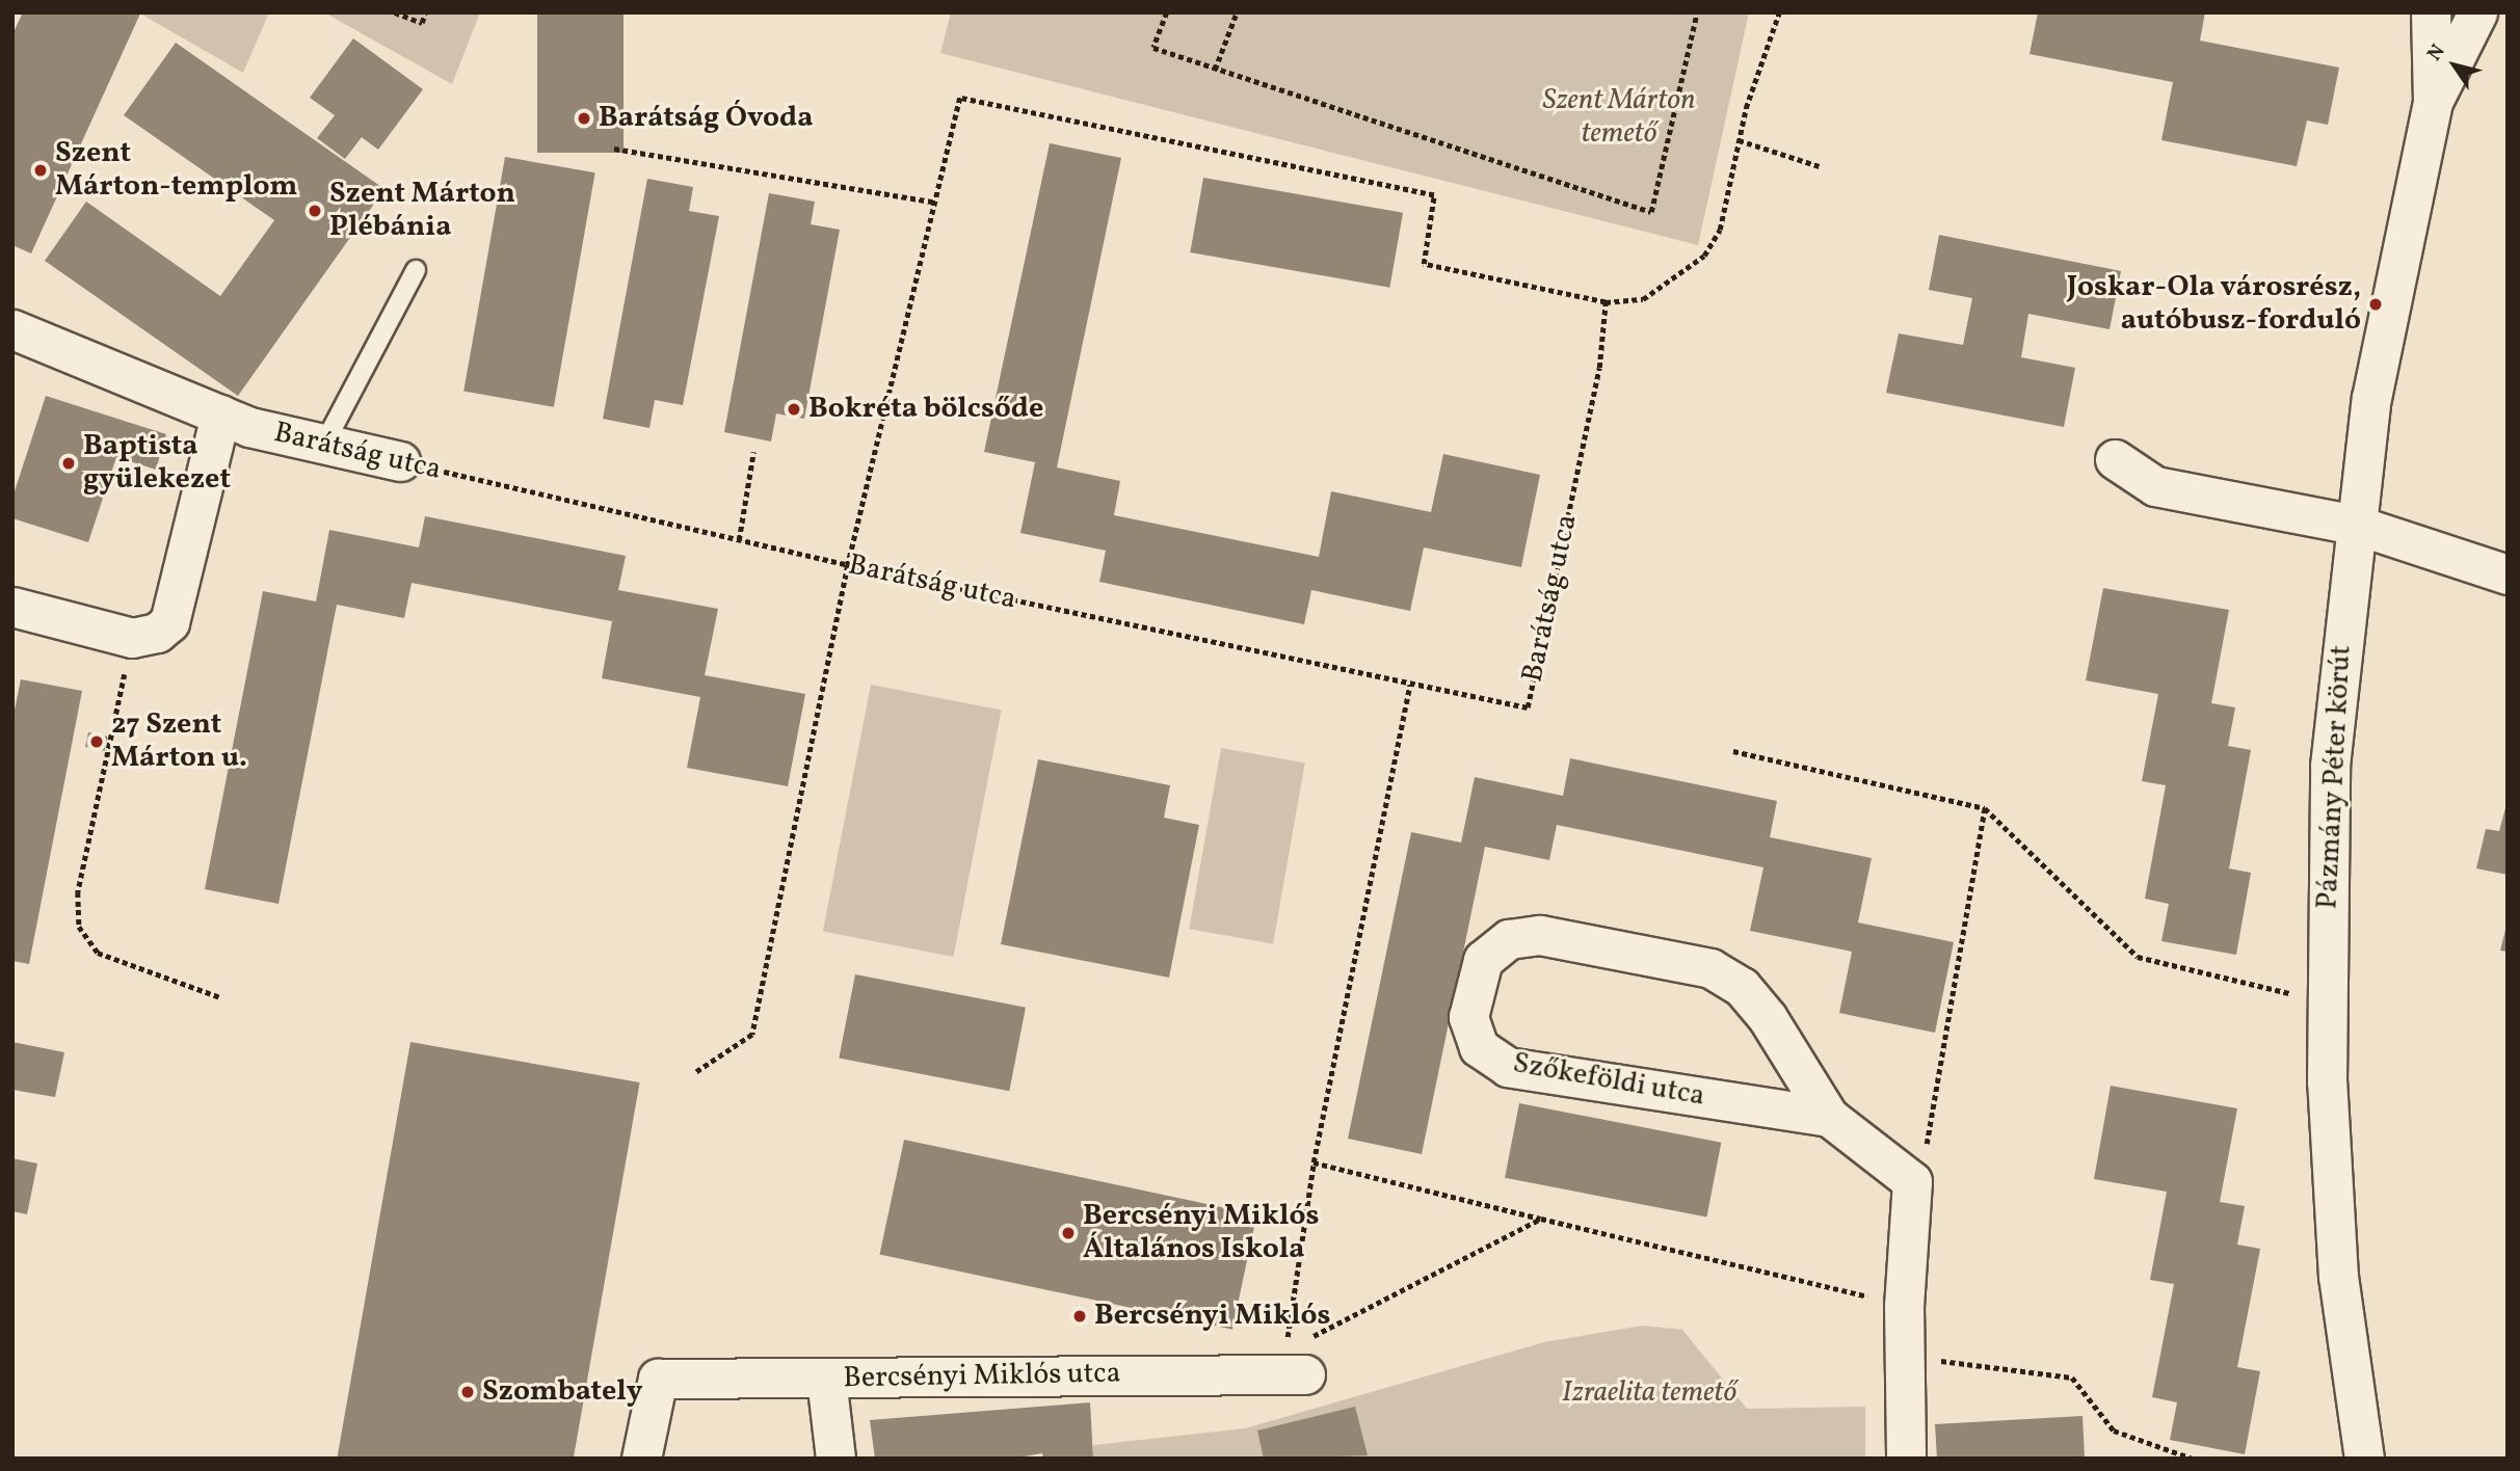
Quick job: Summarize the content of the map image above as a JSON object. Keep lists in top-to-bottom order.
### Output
{
  "streets": {
    "street": [
      "Barátság utca",
      "Pázmány Péter körút",
      "Szőkeföldi utca",
      "Bercsényi Miklós utca"
    ]
  },
  "parks": ["Szent Márton temető", "Izraelita temető"],
  "places": [
    "Barátság Óvoda",
    "Szent Márton-templom",
    "Szent Márton Plébánia",
    "Joskar-Ola városrész, autóbusz-forduló",
    "Bokréta bölcsőde",
    "Baptista gyülekezet",
    "27 Szent Márton u.",
    "Bercsényi Miklós Általános Iskola",
    "Bercsényi Miklós",
    "Szombately"
  ],
  "north": "top left"
}
